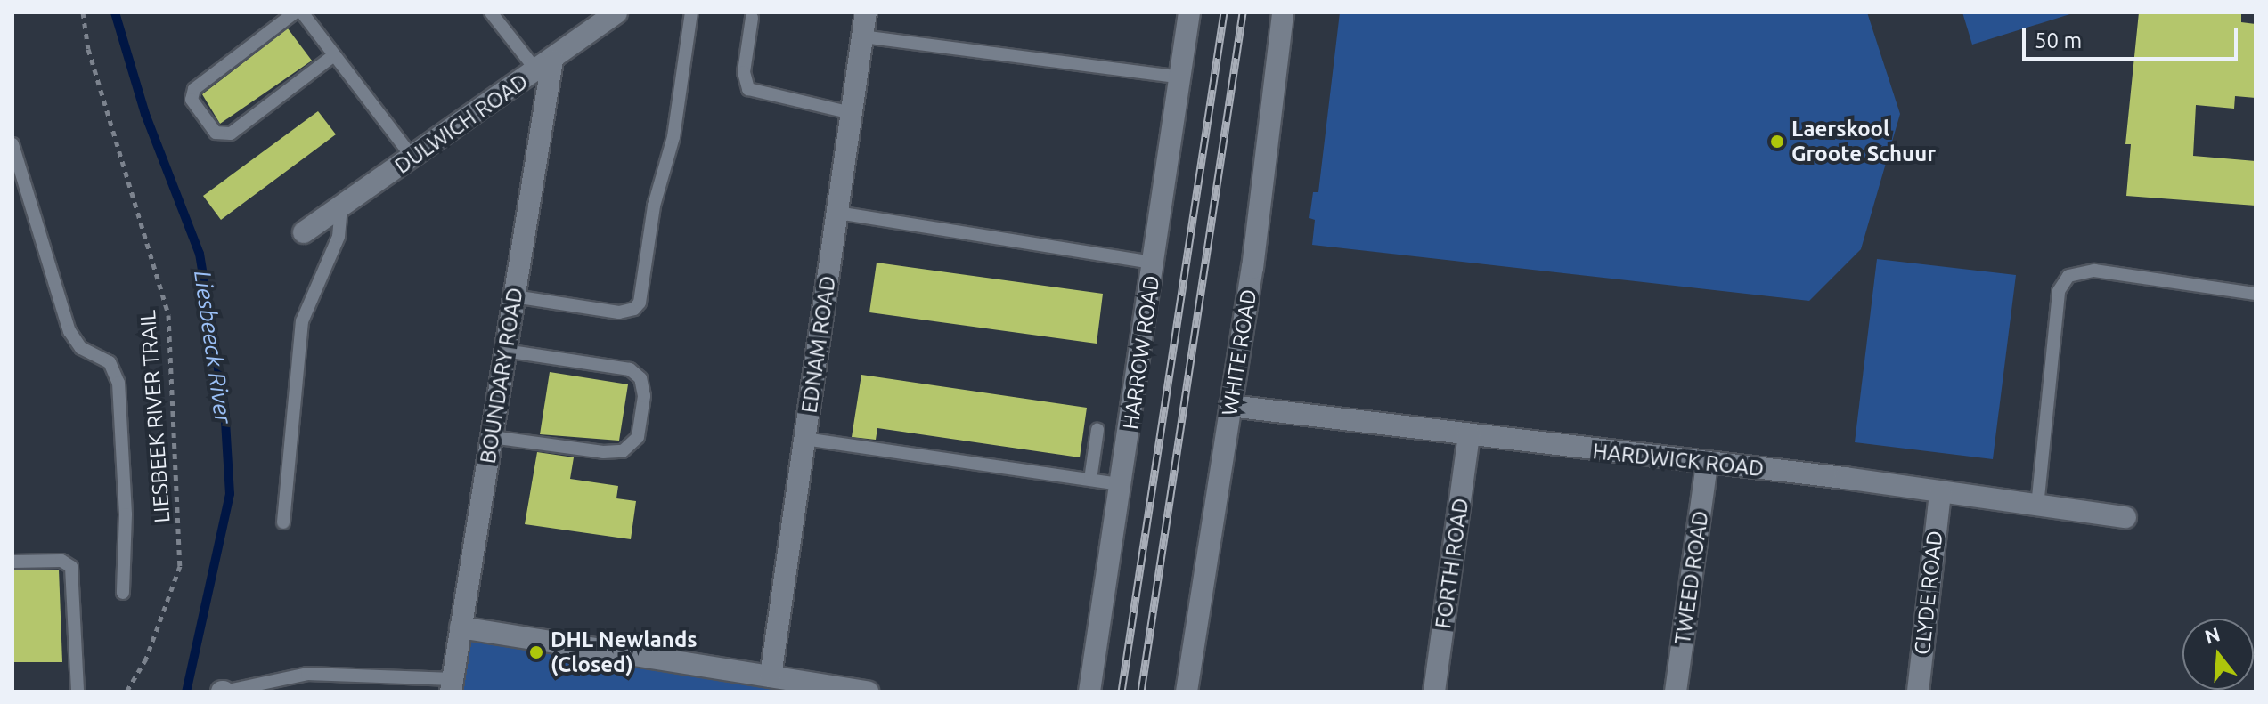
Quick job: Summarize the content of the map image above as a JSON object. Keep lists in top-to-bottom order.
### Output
{
  "streets": {
    "street": [
      "DULWICH ROAD",
      "EDNAM ROAD",
      "HARROW ROAD",
      "WHITE ROAD",
      "BOUNDARY ROAD",
      "HARDWICK ROAD",
      "FORTH ROAD",
      "TWEED ROAD",
      "CLYDE ROAD"
    ],
    "path": ["LIESBEEK RIVER TRAIL"]
  },
  "crossings": [
    ["DULWICH ROAD", "BOUNDARY ROAD"],
    ["WHITE ROAD", "HARDWICK ROAD"],
    ["HARDWICK ROAD", "FORTH ROAD"],
    ["HARDWICK ROAD", "TWEED ROAD"],
    ["HARDWICK ROAD", "CLYDE ROAD"]
  ],
  "water": ["Liesbeeck River"],
  "places": ["Laerskool Groote Schuur", "DHL Newlands (Closed)"],
  "scale_bar": "50 m",
  "north": "top"
}
